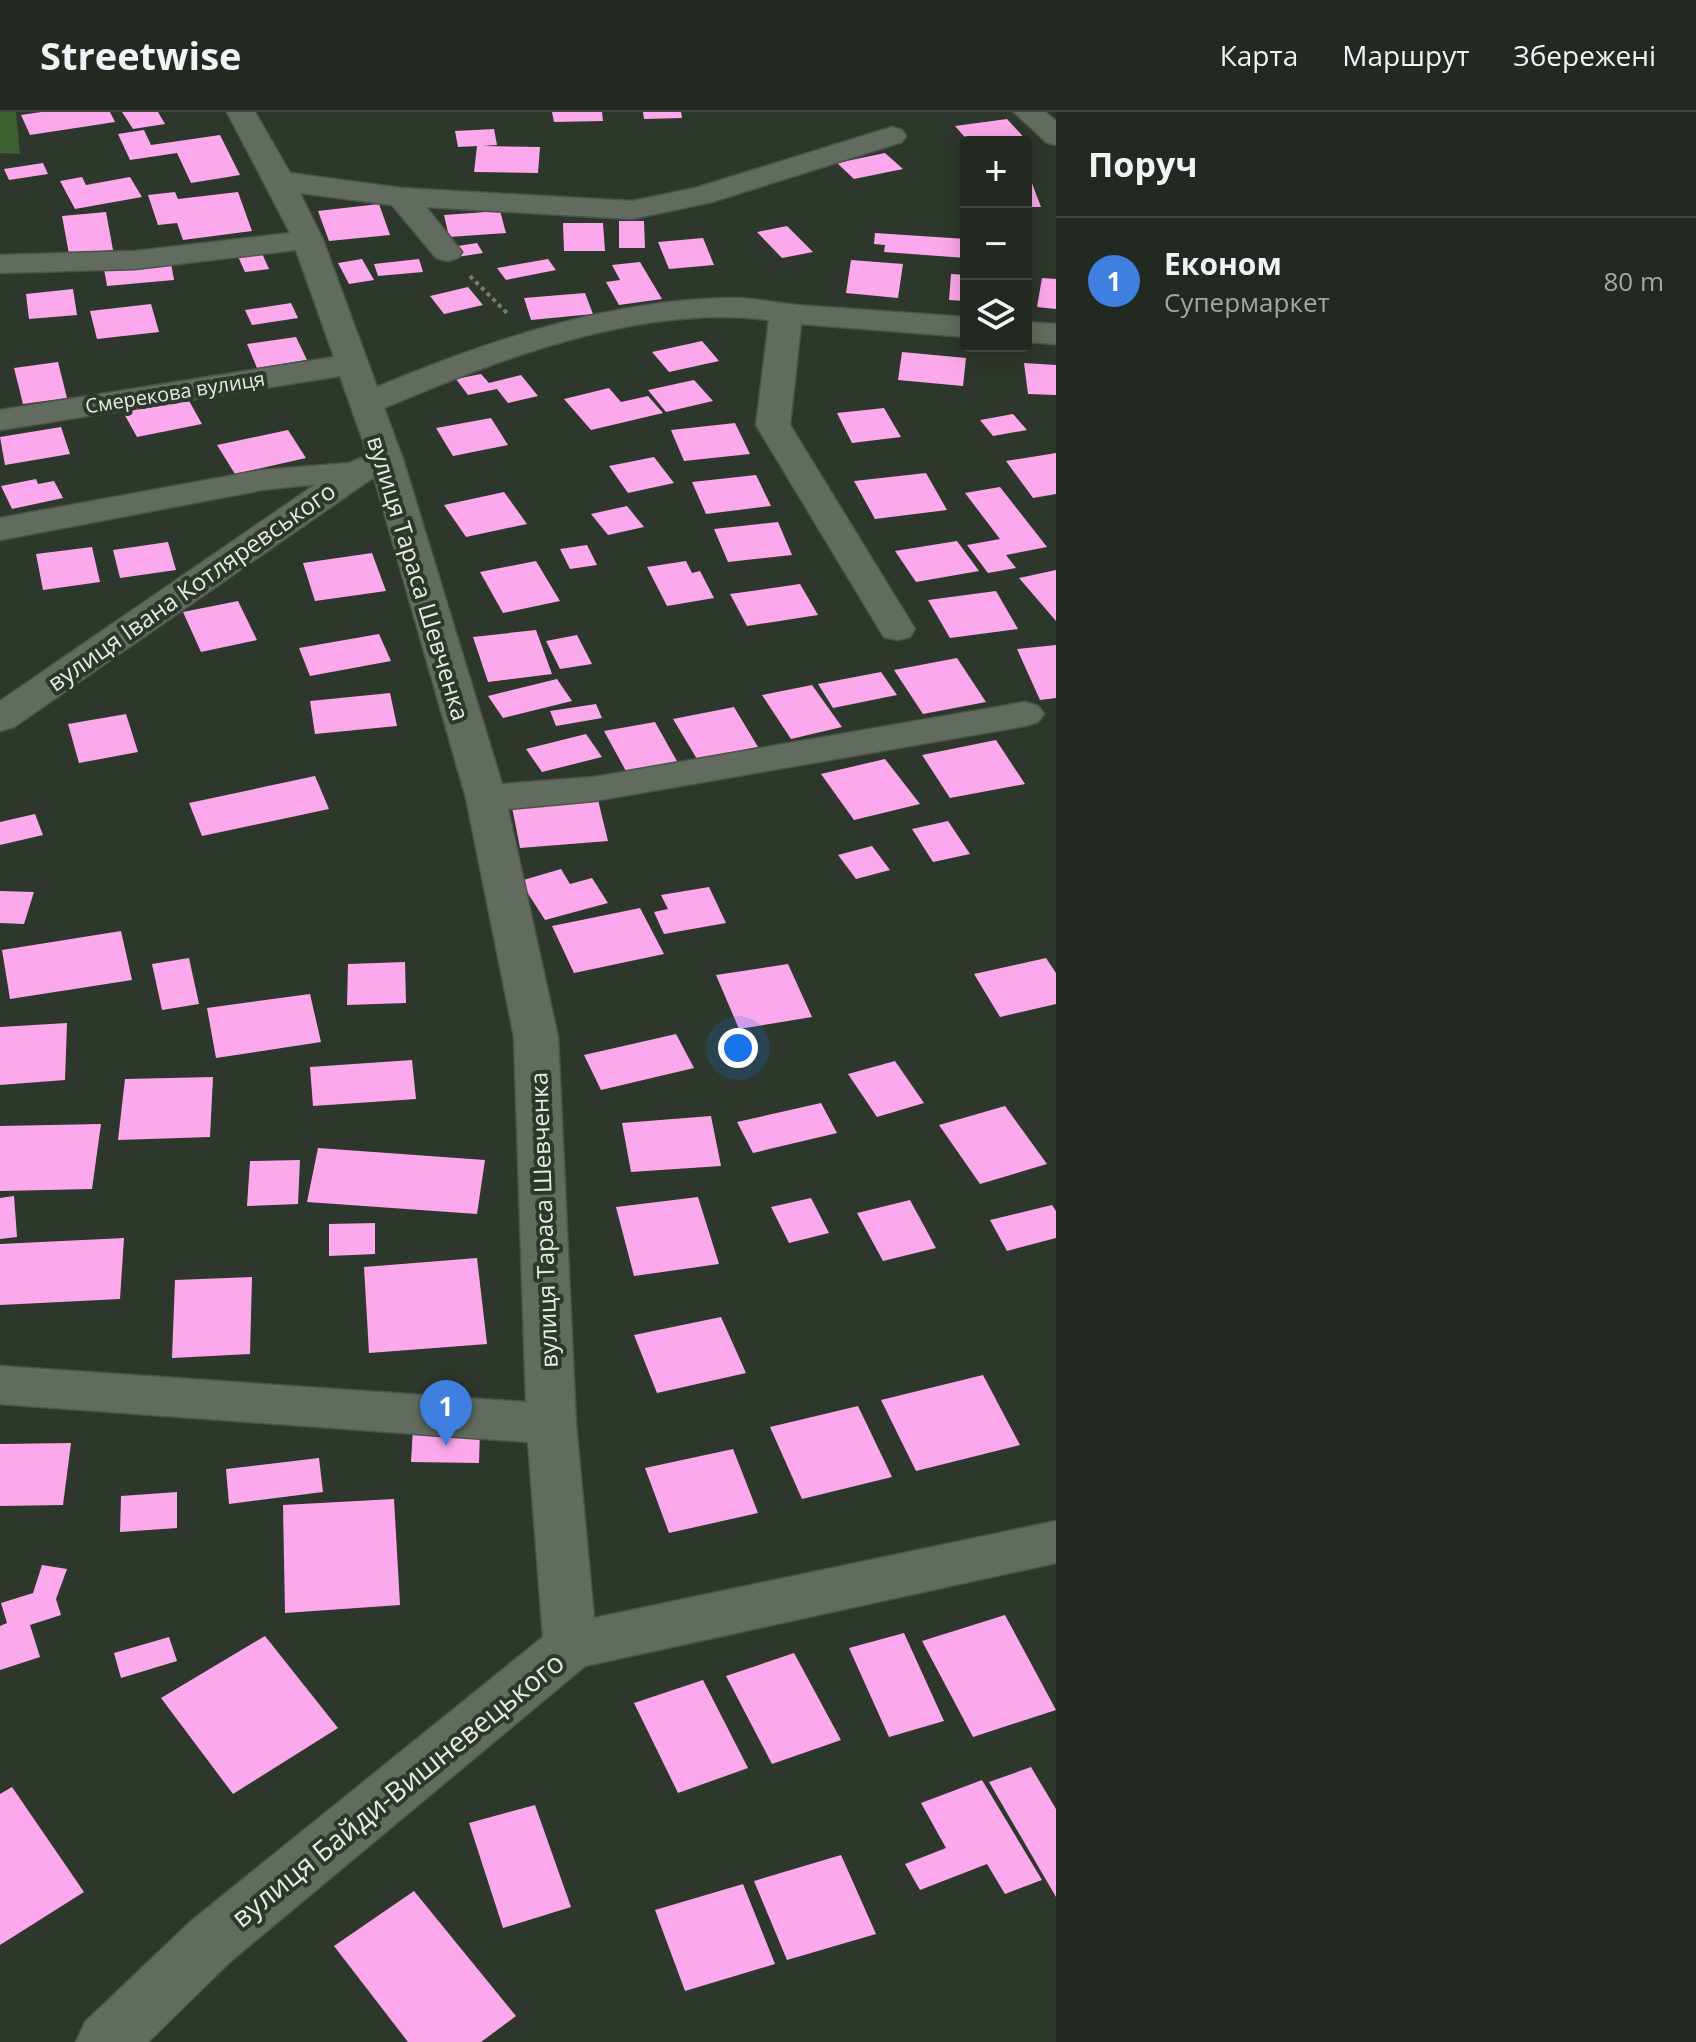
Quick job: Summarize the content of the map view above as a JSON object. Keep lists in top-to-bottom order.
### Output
{
  "streets": {
    "street": [
      "Смерекова вулиця",
      "вулиця Тараса Шевченка",
      "вулиця Івана Котляревського",
      "вулиця Байди-Вишневецького"
    ]
  },
  "crossings": [
    ["Смерекова вулиця", "вулиця Тараса Шевченка"],
    ["вулиця Тараса Шевченка", "вулиця Івана Котляревського"],
    ["вулиця Тараса Шевченка", "вулиця Байди-Вишневецького"]
  ],
  "page": {
    "header": "Streetwise",
    "nav": ["Карта", "Маршрут", "Збережені"],
    "heading": "Поруч",
    "map_buttons": ["+", "−"],
    "list": [
      {
        "mark": "1",
        "name": "Економ",
        "note": "Супермаркет",
        "value": "80 m"
      }
    ],
    "pins": "1"
  }
}
